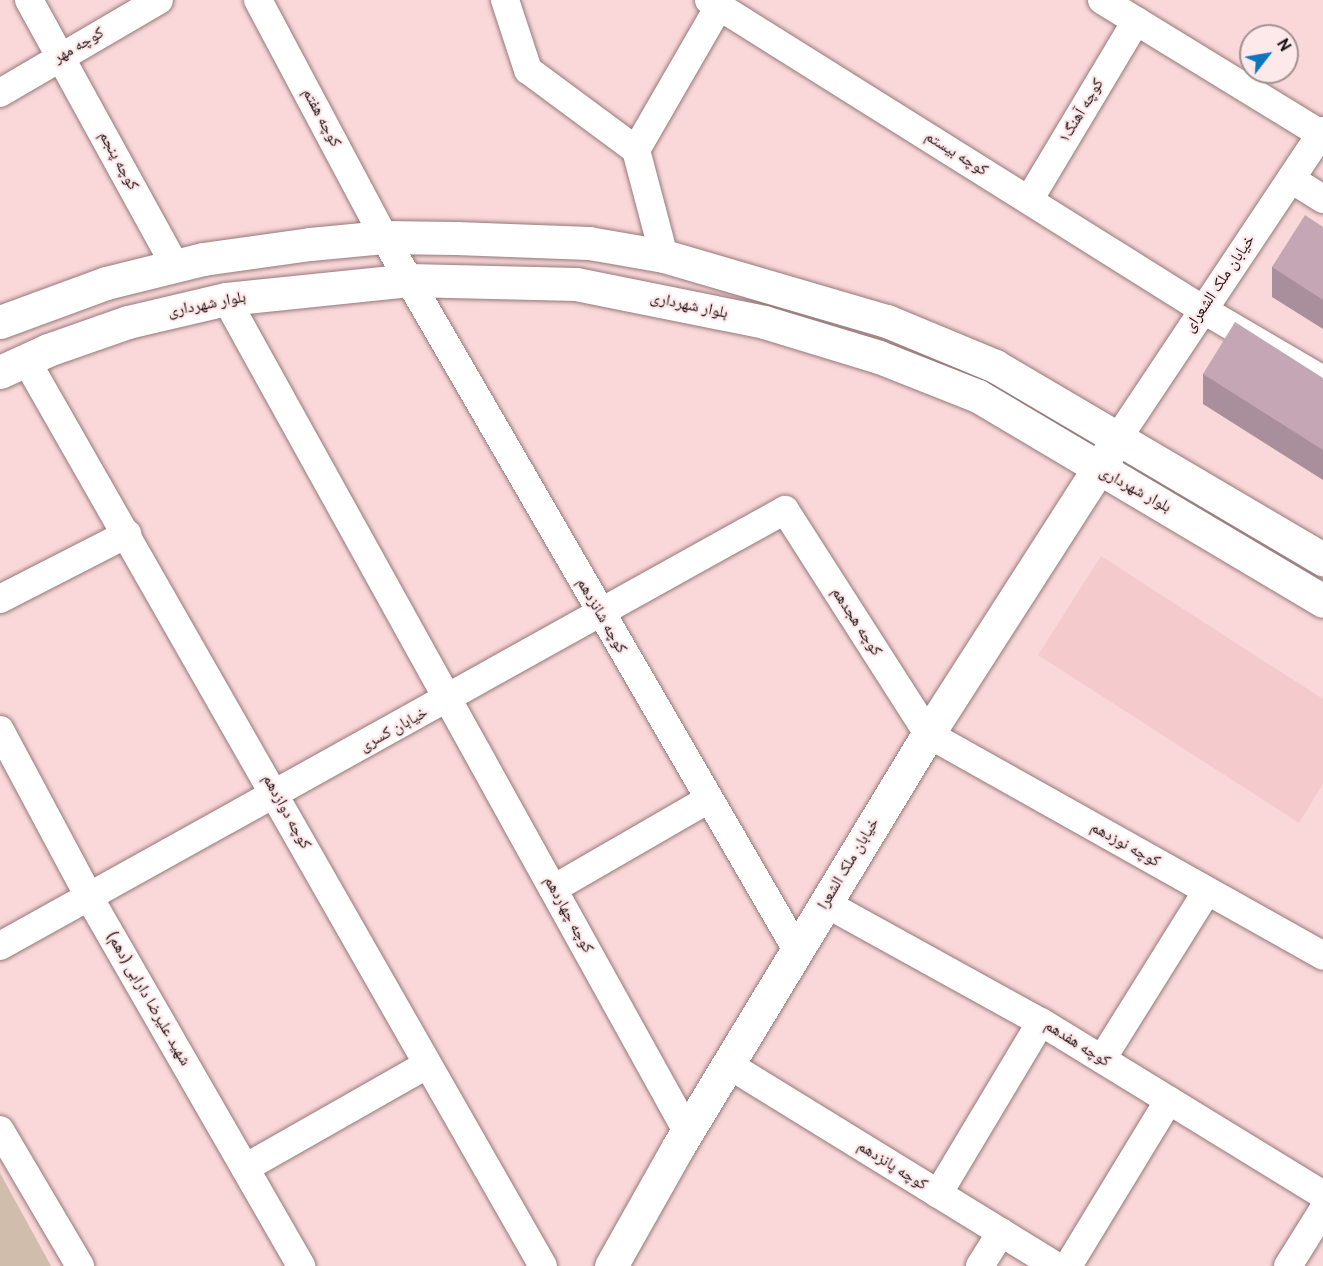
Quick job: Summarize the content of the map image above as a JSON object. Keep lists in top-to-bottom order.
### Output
{
  "streets": {
    "main road": ["بلوار شهرداری", "خیابان ملک الشعرا"],
    "street": [
      "کوچه مهر",
      "کوچه آهنگ۱",
      "کوچه هفتم",
      "کوچه بیستم",
      "کوچه پنجم",
      "خیابان ملک الشعرای",
      "کوچه شانزدهم",
      "کوچه هجدهم",
      "خیابان کسری",
      "کوچه دوازدهم",
      "کوچه نوزدهم",
      "کوچه چهاردهم",
      "شهید علیرضا دارابی (دهم)",
      "کوچه هفدهم",
      "کوچه پانزدهم"
    ]
  },
  "crossings": [
    ["کوچه مهر", "کوچه پنجم"],
    ["کوچه آهنگ۱", "کوچه بیستم"],
    ["کوچه هفتم", "بلوار شهرداری"],
    ["کوچه هفتم", "کوچه شانزدهم"],
    ["کوچه بیستم", "خیابان ملک الشعرای"],
    ["خیابان ملک الشعرای", "خیابان ملک الشعرا"],
    ["بلوار شهرداری", "کوچه شانزدهم"],
    ["بلوار شهرداری", "کوچه دوازدهم"],
    ["بلوار شهرداری", "خیابان ملک الشعرا"],
    ["بلوار شهرداری", "کوچه چهاردهم"],
    ["کوچه شانزدهم", "خیابان کسری"],
    ["کوچه شانزدهم", "خیابان ملک الشعرا"],
    ["کوچه هجدهم", "خیابان کسری"],
    ["کوچه هجدهم", "کوچه نوزدهم"],
    ["کوچه هجدهم", "خیابان ملک الشعرا"],
    ["خیابان کسری", "کوچه دوازدهم"],
    ["خیابان کسری", "کوچه چهاردهم"],
    ["خیابان کسری", "شهید علیرضا دارابی (دهم)"],
    ["کوچه نوزدهم", "خیابان ملک الشعرا"],
    ["خیابان ملک الشعرا", "کوچه چهاردهم"],
    ["خیابان ملک الشعرا", "کوچه هفدهم"],
    ["خیابان ملک الشعرا", "کوچه پانزدهم"]
  ],
  "north": "top right"
}
